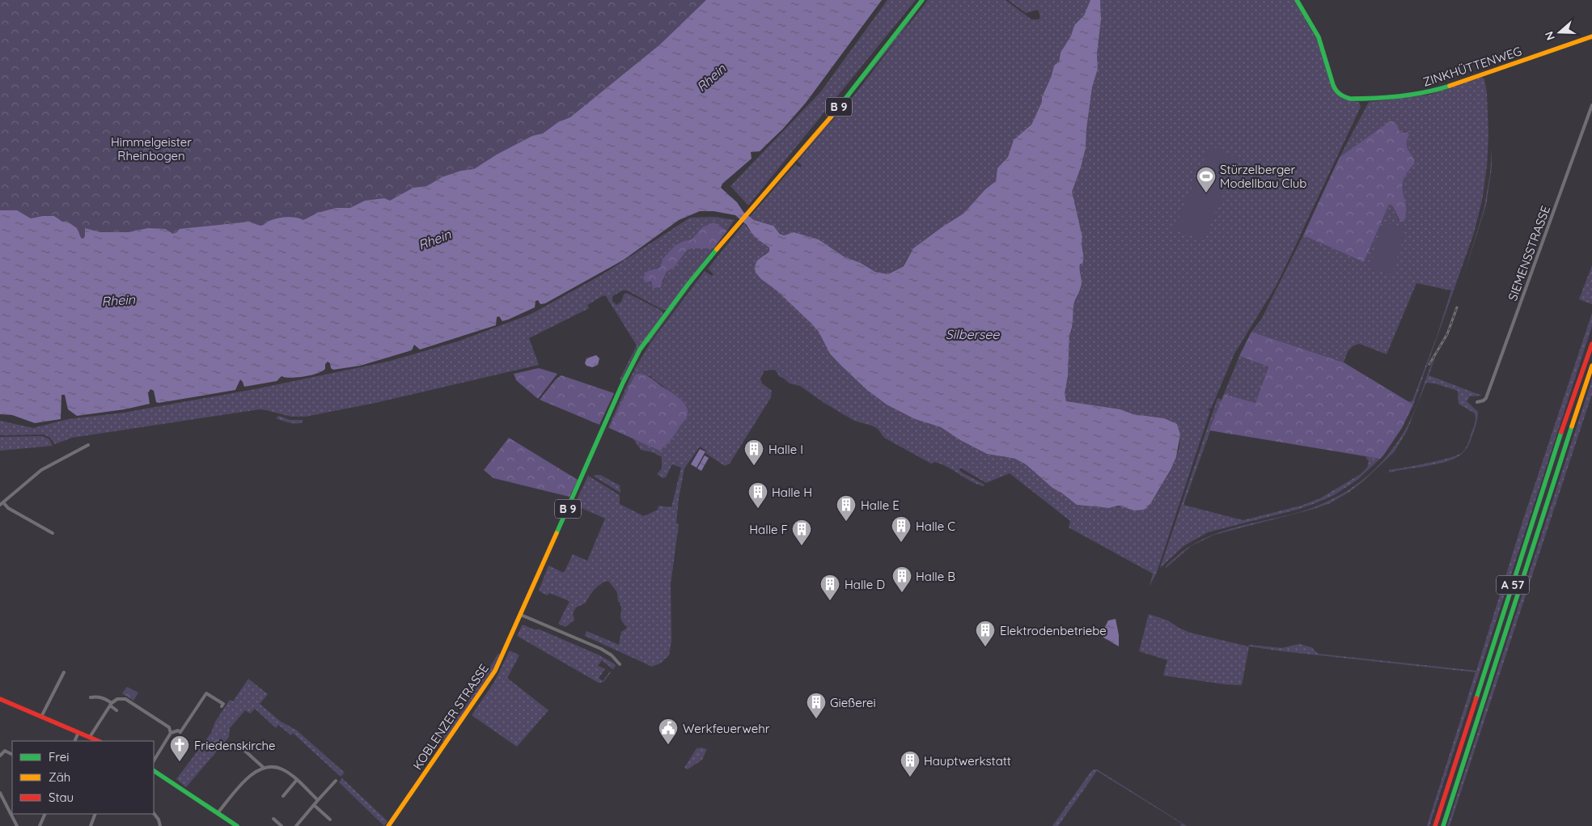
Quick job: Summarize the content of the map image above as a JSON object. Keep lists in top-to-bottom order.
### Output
{
  "streets": {
    "main road": [
      "ZINKHÜTTENWEG",
      "B 9",
      "A 57",
      "KOBLENZER STRASSE"
    ],
    "street": ["SIEMENSSTRASSE"]
  },
  "water": ["Rhein", "Silbersee"],
  "parks": ["Himmelgeister Rheinbogen"],
  "places": {
    "sports": ["Stürzelberger Modellbau Club"],
    "building": [
      "Halle I",
      "Halle H",
      "Halle E",
      "Halle C",
      "Halle F",
      "Halle B",
      "Halle D",
      "Elektrodenbetriebe",
      "Gießerei",
      "Hauptwerkstatt"
    ],
    "public building": ["Werkfeuerwehr"],
    "church": ["Friedenskirche"]
  },
  "legend": ["Frei", "Zäh", "Stau"],
  "north": "left"
}
